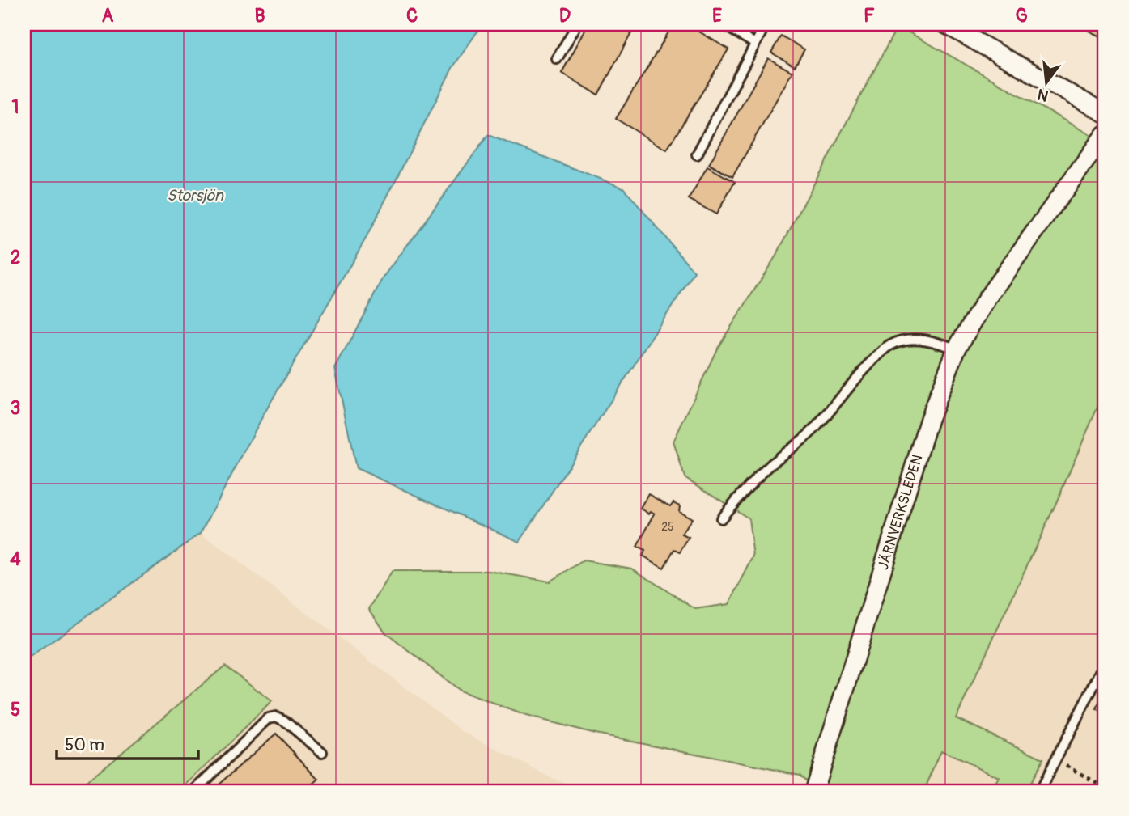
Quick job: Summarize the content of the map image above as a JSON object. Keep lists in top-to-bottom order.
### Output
{
  "streets": {
    "street": ["JÄRNVERKSLEDEN"]
  },
  "water": ["Storsjön"],
  "house_numbers": ["25"],
  "scale_bar": "50 m",
  "north": "bottom",
  "grid": {
    "columns": [
      "A",
      "B",
      "C",
      "D",
      "E",
      "F",
      "G"
    ],
    "rows": [
      "1",
      "2",
      "3",
      "4",
      "5"
    ]
  }
}
